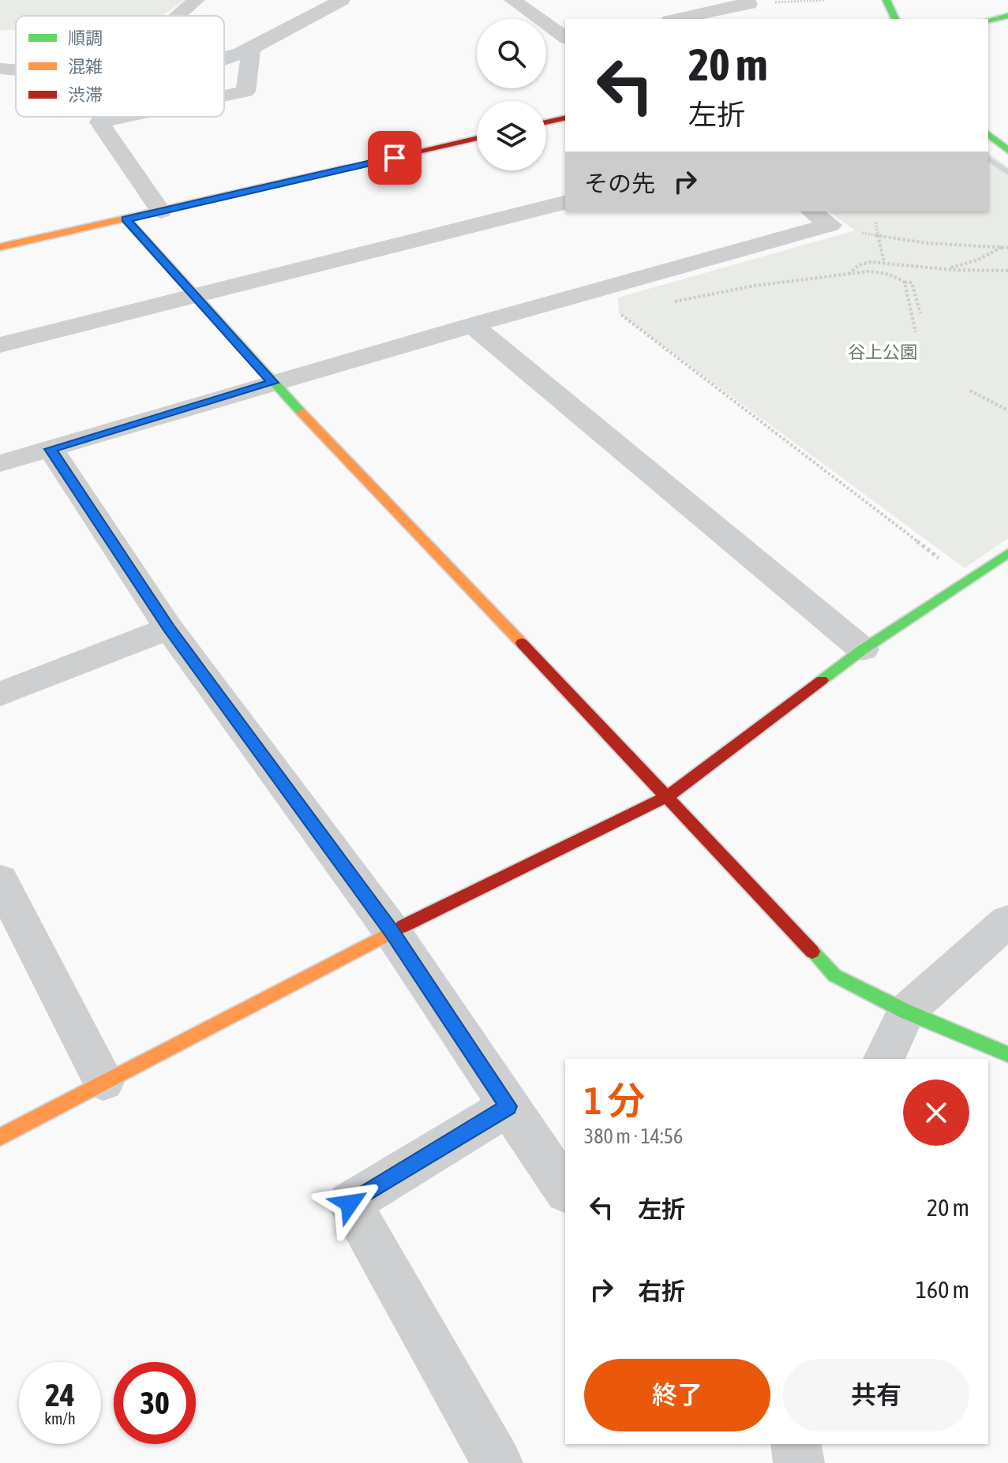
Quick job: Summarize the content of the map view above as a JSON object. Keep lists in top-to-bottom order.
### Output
{
  "parks": ["谷上公園"],
  "legend": ["順調", "混雑", "渋滞"],
  "page": {
    "turn": ["20 m", "左折"],
    "then": "その先",
    "heading": ["1 分", "380 m · 14:56"],
    "list": [
      {
        "name": "左折",
        "value": "20 m"
      },
      {
        "name": "右折",
        "value": "160 m"
      }
    ],
    "buttons": ["終了", "共有"],
    "speed": "24 km/h",
    "limit": "30"
  }
}
